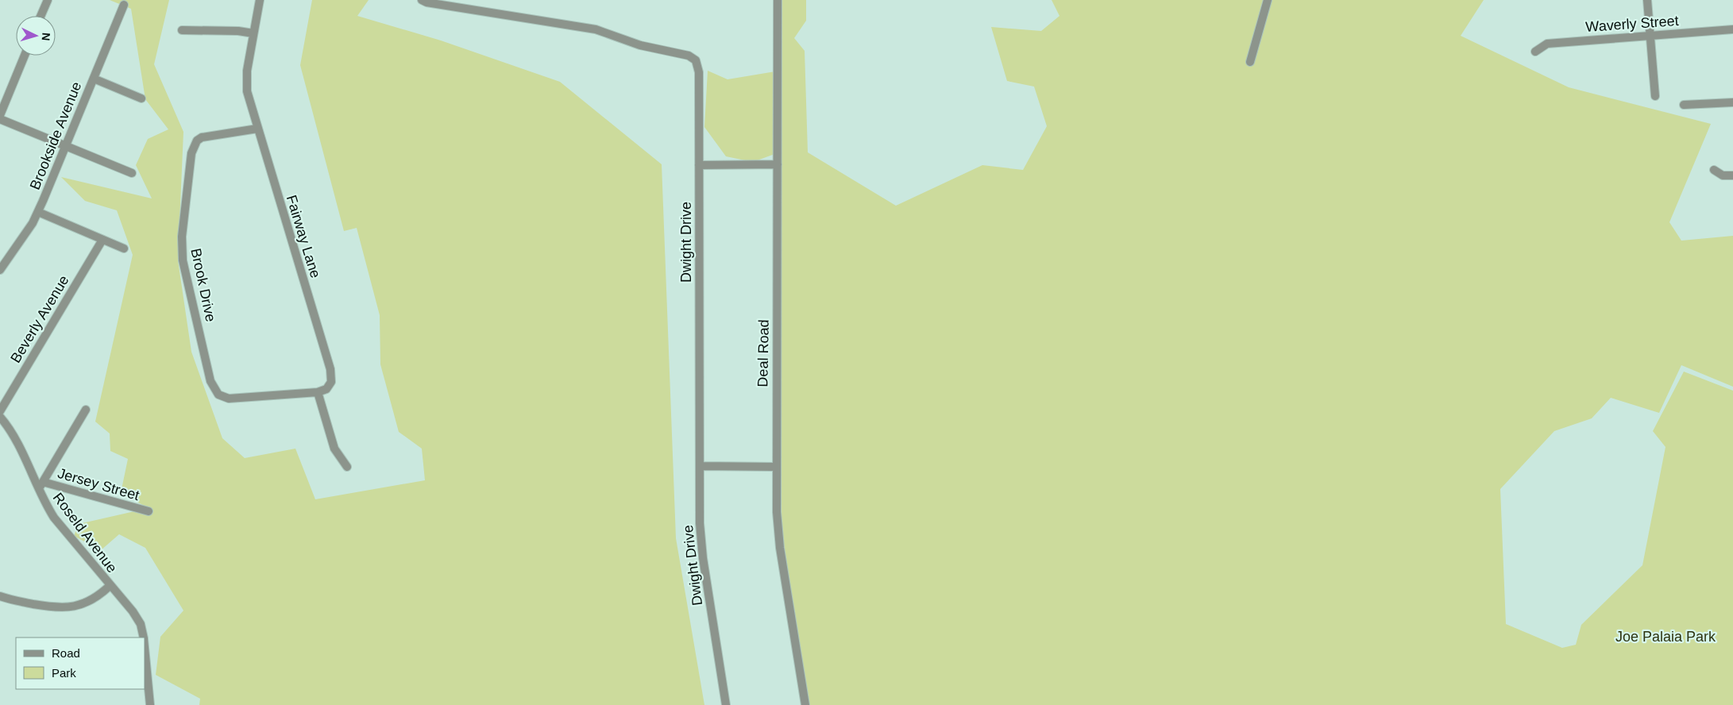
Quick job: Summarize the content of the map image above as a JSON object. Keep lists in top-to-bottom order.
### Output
{
  "streets": {
    "street": [
      "Waverly Street",
      "Brookside Avenue",
      "Fairway Lane",
      "Dwight Drive",
      "Brook Drive",
      "Beverly Avenue",
      "Deal Road",
      "Jersey Street",
      "Roseld Avenue"
    ]
  },
  "crossings": [
    ["Fairway Lane", "Brook Drive"]
  ],
  "parks": ["Joe Palaia Park"],
  "legend": ["Road", "Park"],
  "north": "right"
}
